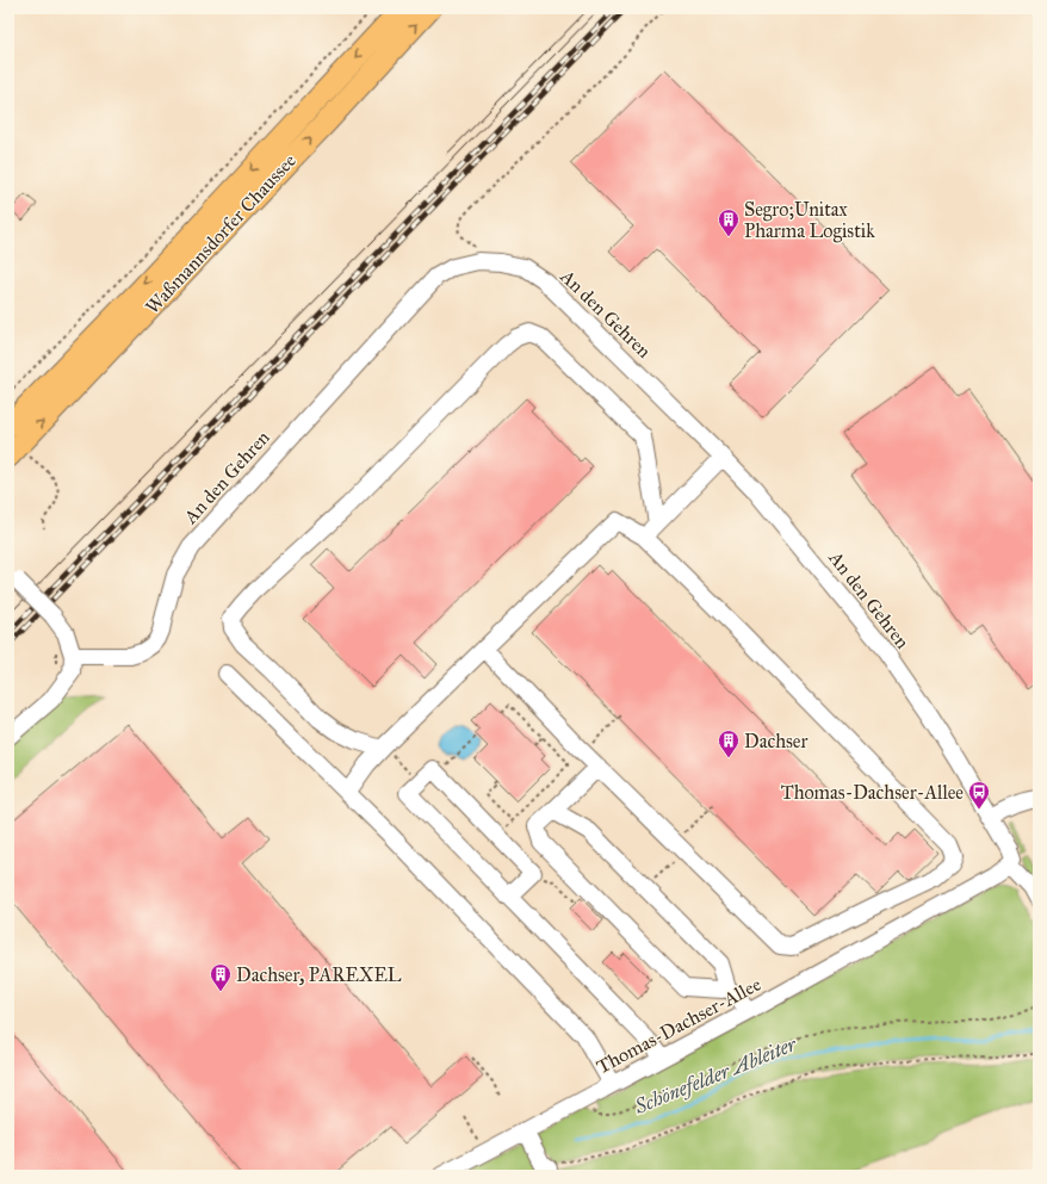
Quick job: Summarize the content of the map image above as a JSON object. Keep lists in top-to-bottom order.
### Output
{
  "streets": {
    "main road": ["Waßmannsdorfer Chaussee"],
    "street": ["An den Gehren", "Thomas-Dachser-Allee"]
  },
  "crossings": [
    ["An den Gehren", "Thomas-Dachser-Allee"]
  ],
  "water": ["Schönefelder Ableiter"],
  "places": {
    "building": ["Segro;Unitax Pharma Logistik", "Dachser", "Dachser, PAREXEL"],
    "bus stop": ["Thomas-Dachser-Allee"]
  }
}
